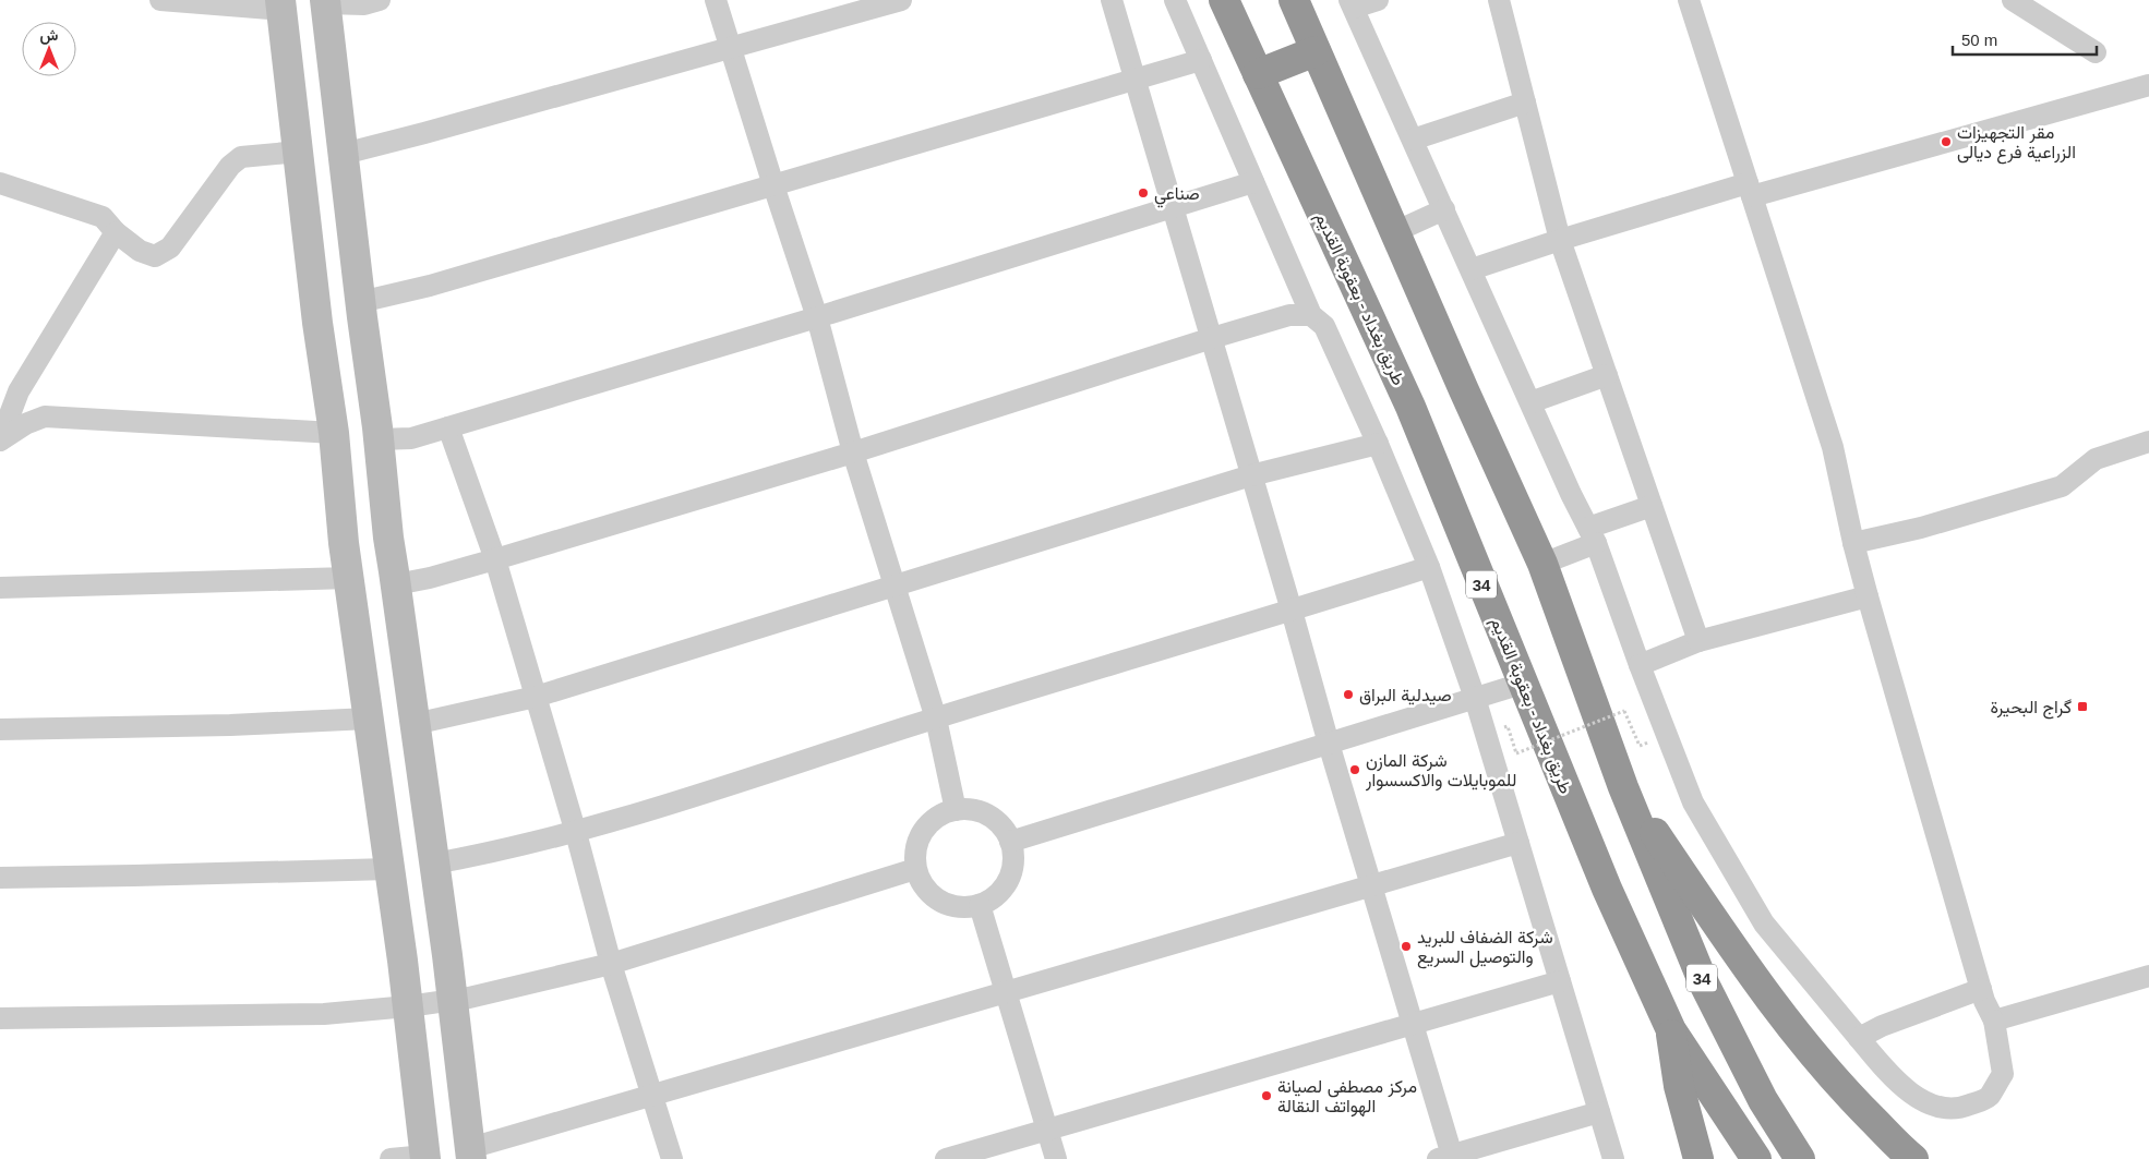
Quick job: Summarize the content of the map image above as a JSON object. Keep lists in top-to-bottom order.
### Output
{
  "streets": {
    "highway": ["طريق بغداد - بعقوبة القديم", "34"]
  },
  "places": {
    "other": [
      "مقر التجهيزات الزراعية فرع ديالى",
      "صناعي",
      "صيدلية البراق",
      "شركة المازن للموبايلات والاكسسوار",
      "شركة الضفاف للبريد والتوصيل السريع",
      "مركز مصطفى لصيانة الهواتف النقالة"
    ],
    "transit": ["گراج البحيرة"]
  },
  "scale_bar": "50 m",
  "north": "top"
}
